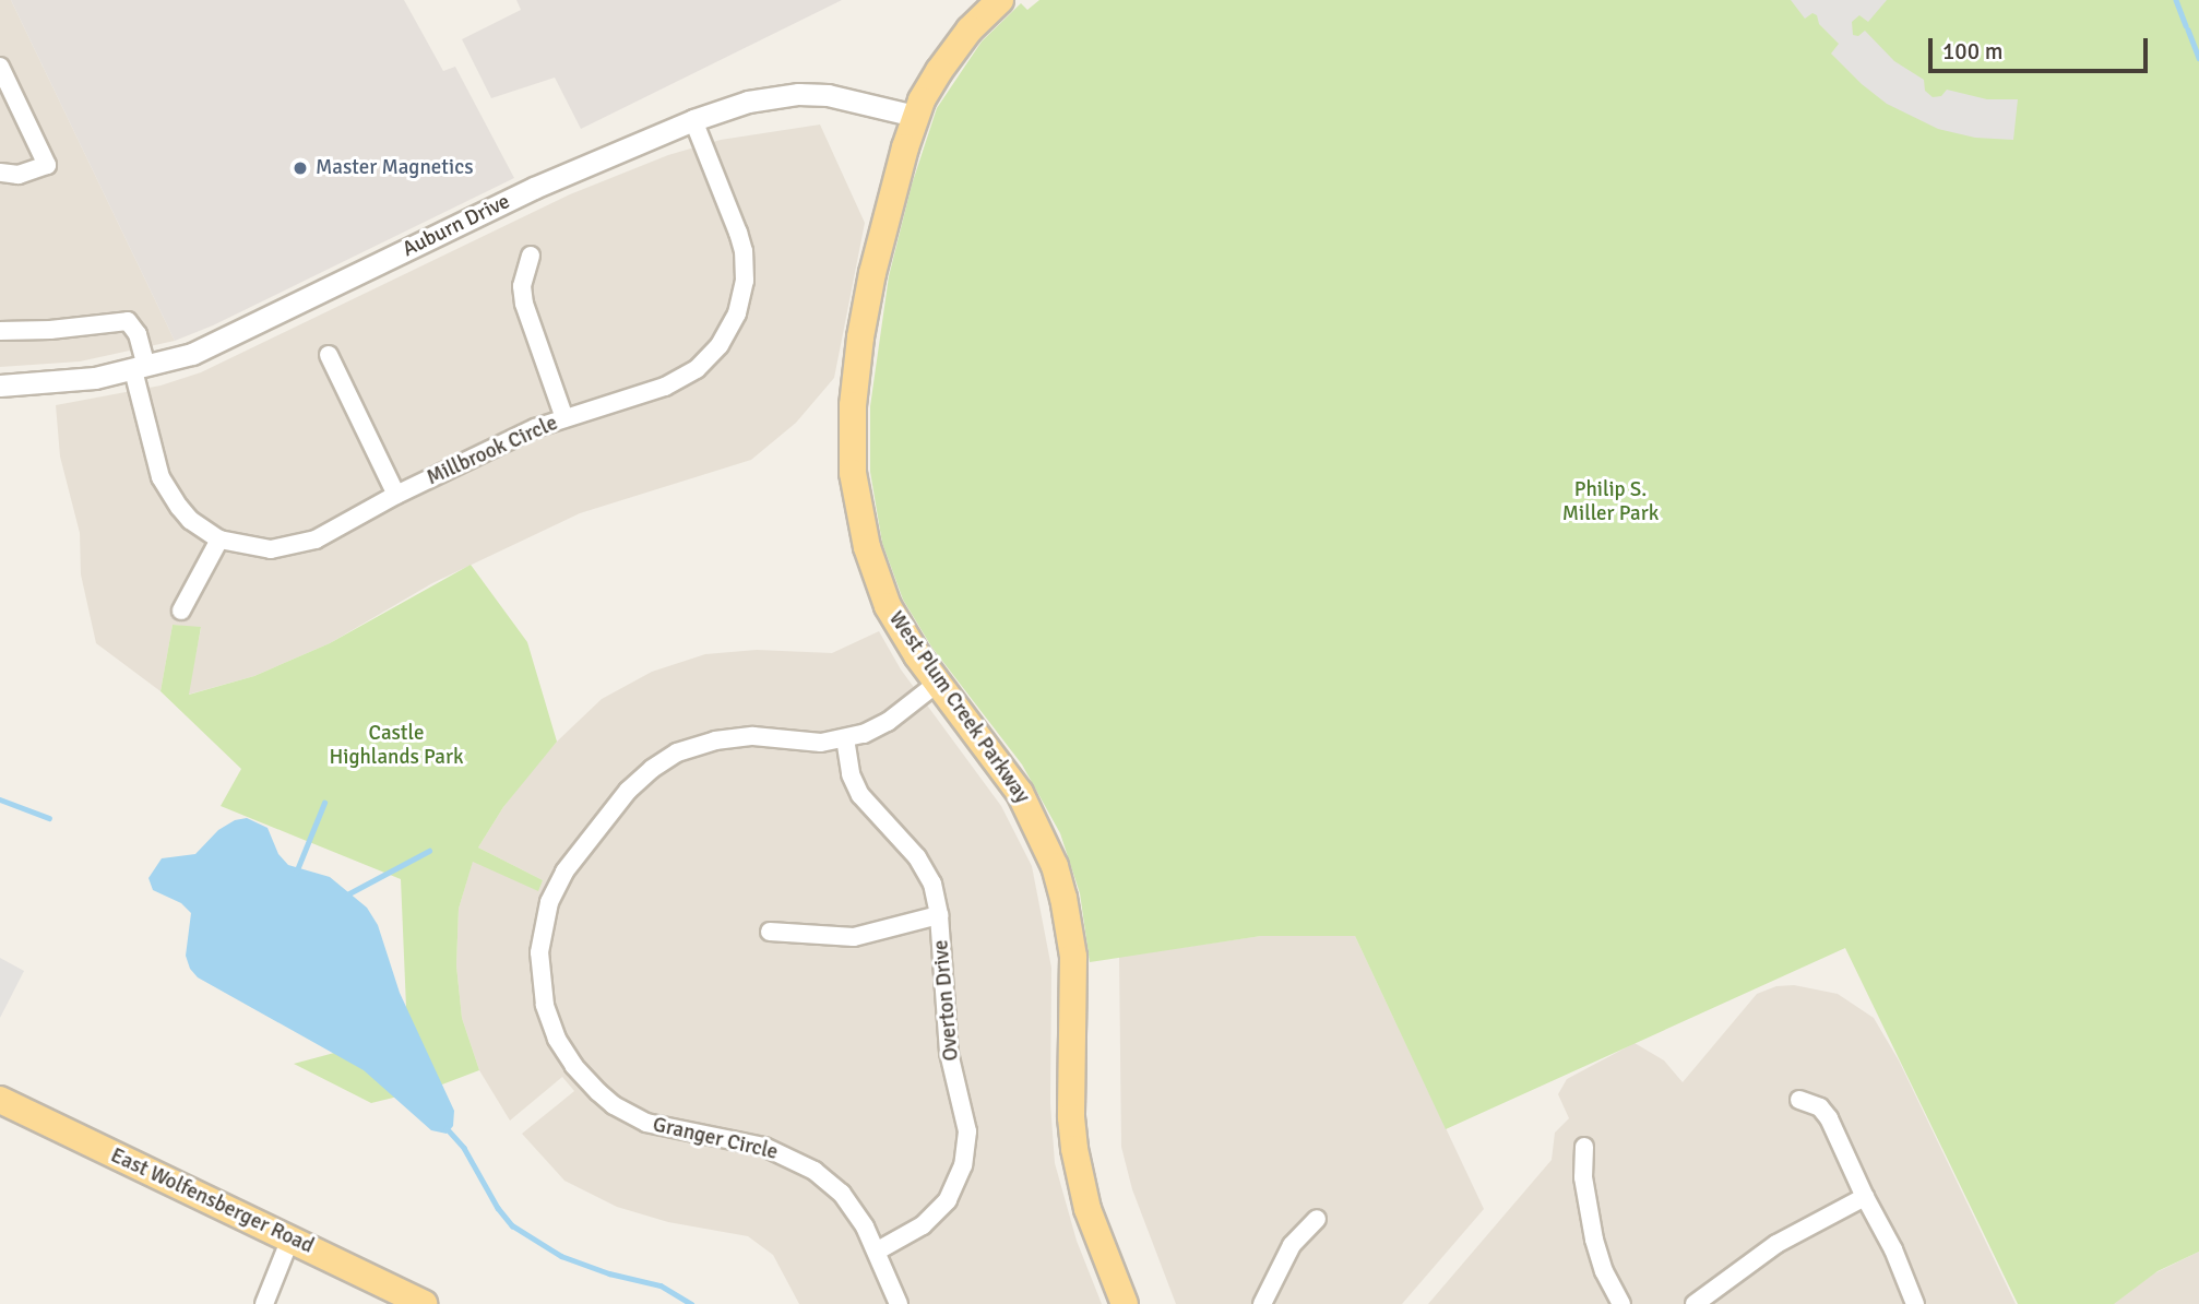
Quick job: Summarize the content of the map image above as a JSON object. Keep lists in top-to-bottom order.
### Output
{
  "streets": {
    "main road": ["West Plum Creek Parkway", "East Wolfensberger Road"],
    "street": [
      "Auburn Drive",
      "Millbrook Circle",
      "Overton Drive",
      "Granger Circle"
    ]
  },
  "crossings": [
    ["Auburn Drive", "Millbrook Circle"],
    ["Auburn Drive", "West Plum Creek Parkway"],
    ["West Plum Creek Parkway", "Granger Circle"],
    ["Overton Drive", "Granger Circle"]
  ],
  "parks": ["Philip S. Miller Park", "Castle Highlands Park"],
  "places": ["Master Magnetics"],
  "scale_bar": "100 m"
}
